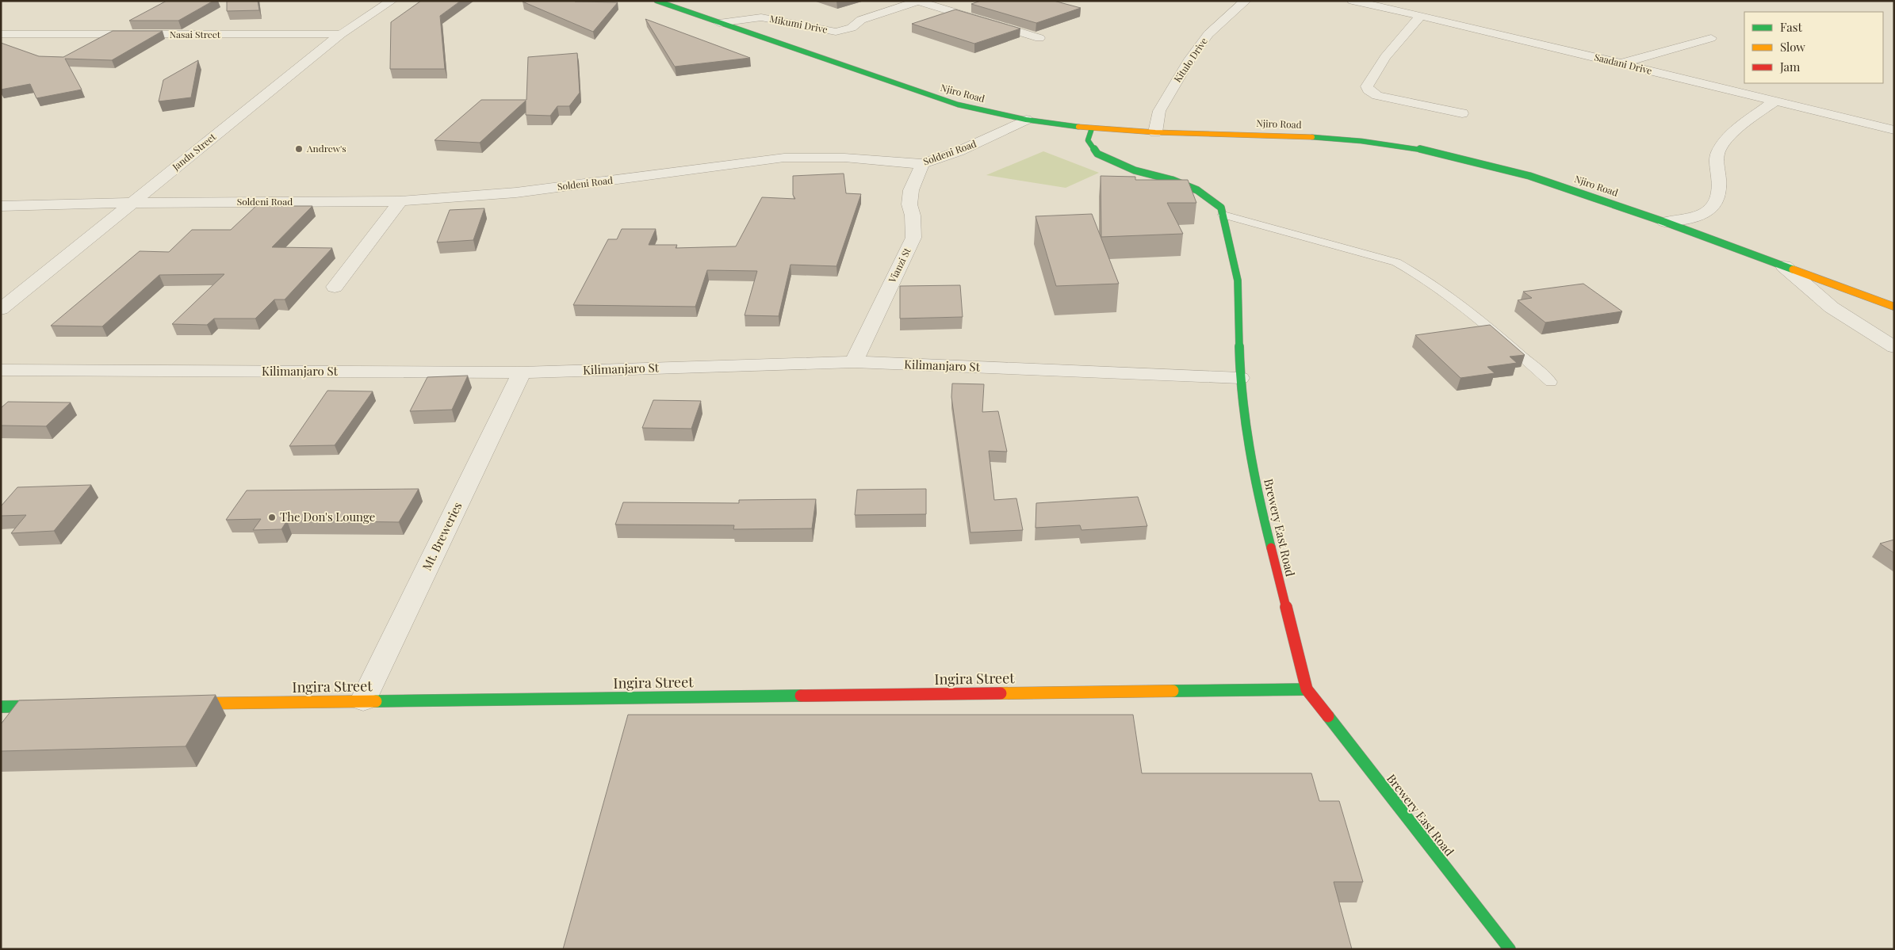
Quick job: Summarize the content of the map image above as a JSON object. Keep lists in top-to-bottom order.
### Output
{
  "streets": {
    "street": [
      "Mikumi Drive",
      "Nasai Street",
      "Kitulo Drive",
      "Saadani Drive",
      "Njiro Road",
      "Jandu Street",
      "Soldeni Road",
      "Vianzi St",
      "Kilimanjaro St",
      "Brewery East Road",
      "Mt. Breweries",
      "Ingira Street"
    ]
  },
  "crossings": [
    ["Mikumi Drive", "Njiro Road"],
    ["Nasai Street", "Jandu Street"],
    ["Kitulo Drive", "Njiro Road"],
    ["Njiro Road", "Soldeni Road"],
    ["Njiro Road", "Brewery East Road"],
    ["Jandu Street", "Soldeni Road"],
    ["Soldeni Road", "Vianzi St"],
    ["Vianzi St", "Kilimanjaro St"],
    ["Kilimanjaro St", "Brewery East Road"],
    ["Kilimanjaro St", "Mt. Breweries"],
    ["Brewery East Road", "Ingira Street"],
    ["Mt. Breweries", "Ingira Street"]
  ],
  "places": ["Andrew's", "The Don's Lounge"],
  "legend": ["Fast", "Slow", "Jam"]
}
